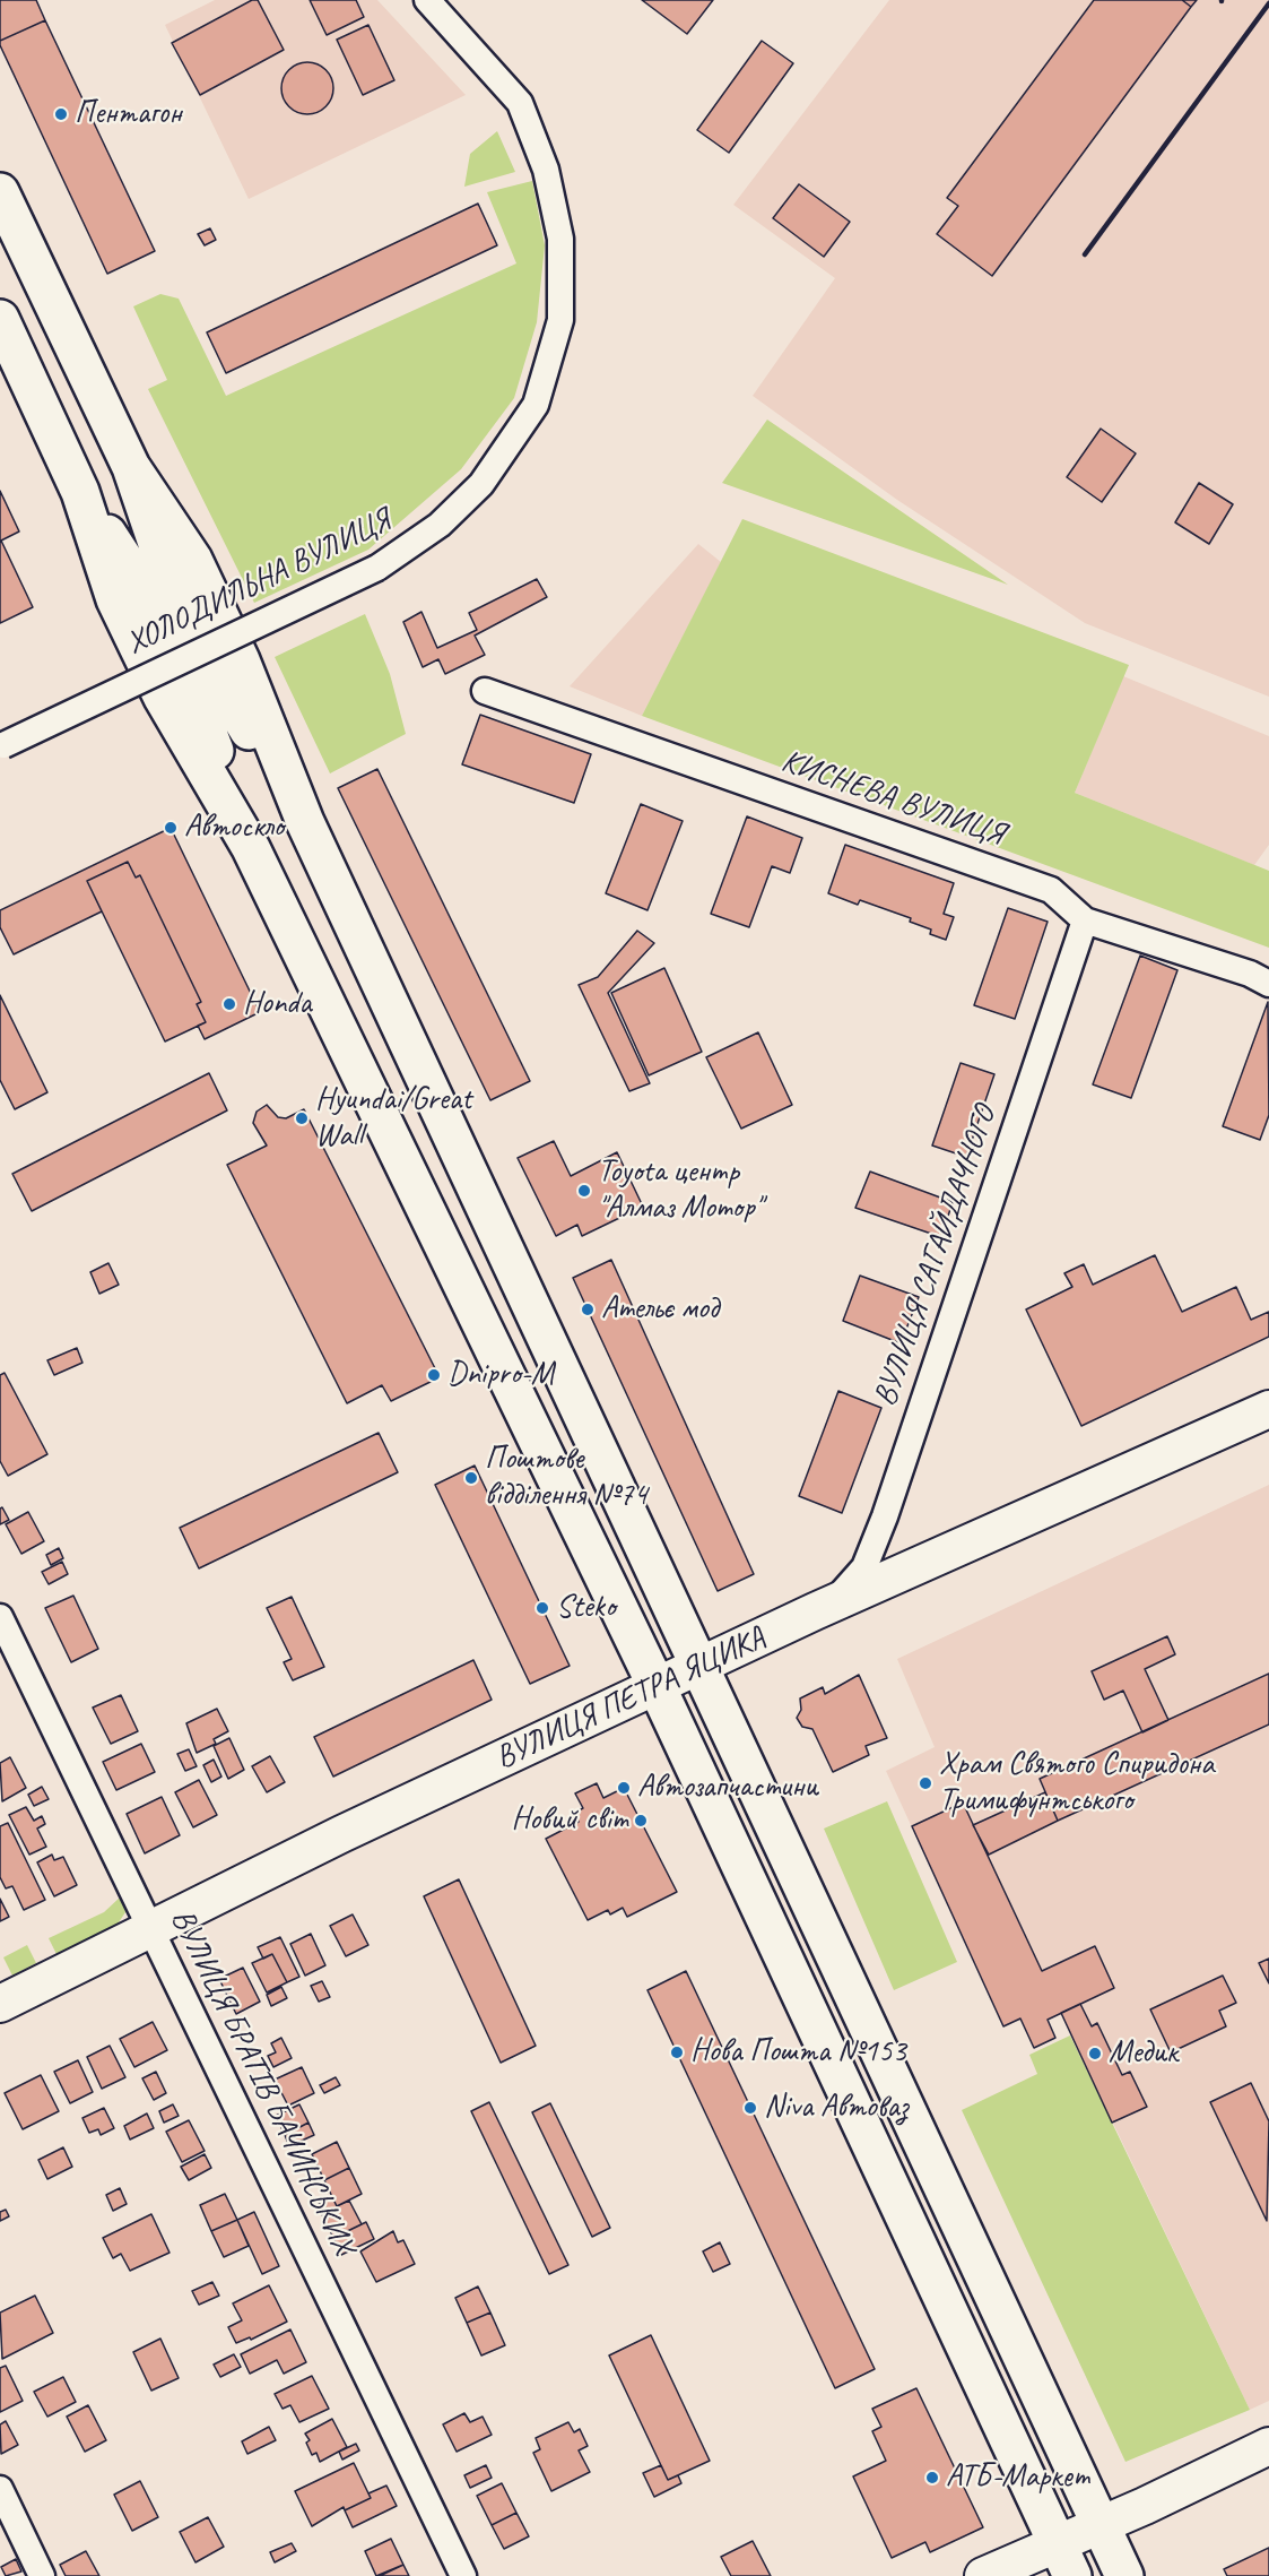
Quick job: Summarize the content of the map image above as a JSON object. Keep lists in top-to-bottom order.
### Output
{
  "streets": {
    "street": [
      "ХОЛОДИЛЬНА ВУЛИЦЯ",
      "КИСНЕВА ВУЛИЦЯ",
      "ВУЛИЦЯ САГАЙДАЧНОГО",
      "ВУЛИЦЯ ПЕТРА ЯЦИКА",
      "ВУЛИЦЯ БРАТІВ БАЧИНСЬКИХ"
    ]
  },
  "crossings": [
    ["КИСНЕВА ВУЛИЦЯ", "ВУЛИЦЯ САГАЙДАЧНОГО"],
    ["ВУЛИЦЯ САГАЙДАЧНОГО", "ВУЛИЦЯ ПЕТРА ЯЦИКА"],
    ["ВУЛИЦЯ ПЕТРА ЯЦИКА", "ВУЛИЦЯ БРАТІВ БАЧИНСЬКИХ"]
  ],
  "places": [
    "Пентагон",
    "Автоскло",
    "Honda",
    "Hyundai/Great Wall",
    "Toyota центр \"Алмаз Мотор\"",
    "Ательє мод",
    "Dnipro-M",
    "Поштове відділення №74",
    "Steko",
    "Храм Святого Спиридона Тримифунтського",
    "Автозапчастини",
    "Новий світ",
    "Нова Пошта №153",
    "Медик",
    "Niva Автоваз",
    "АТБ-Маркет"
  ]
}
